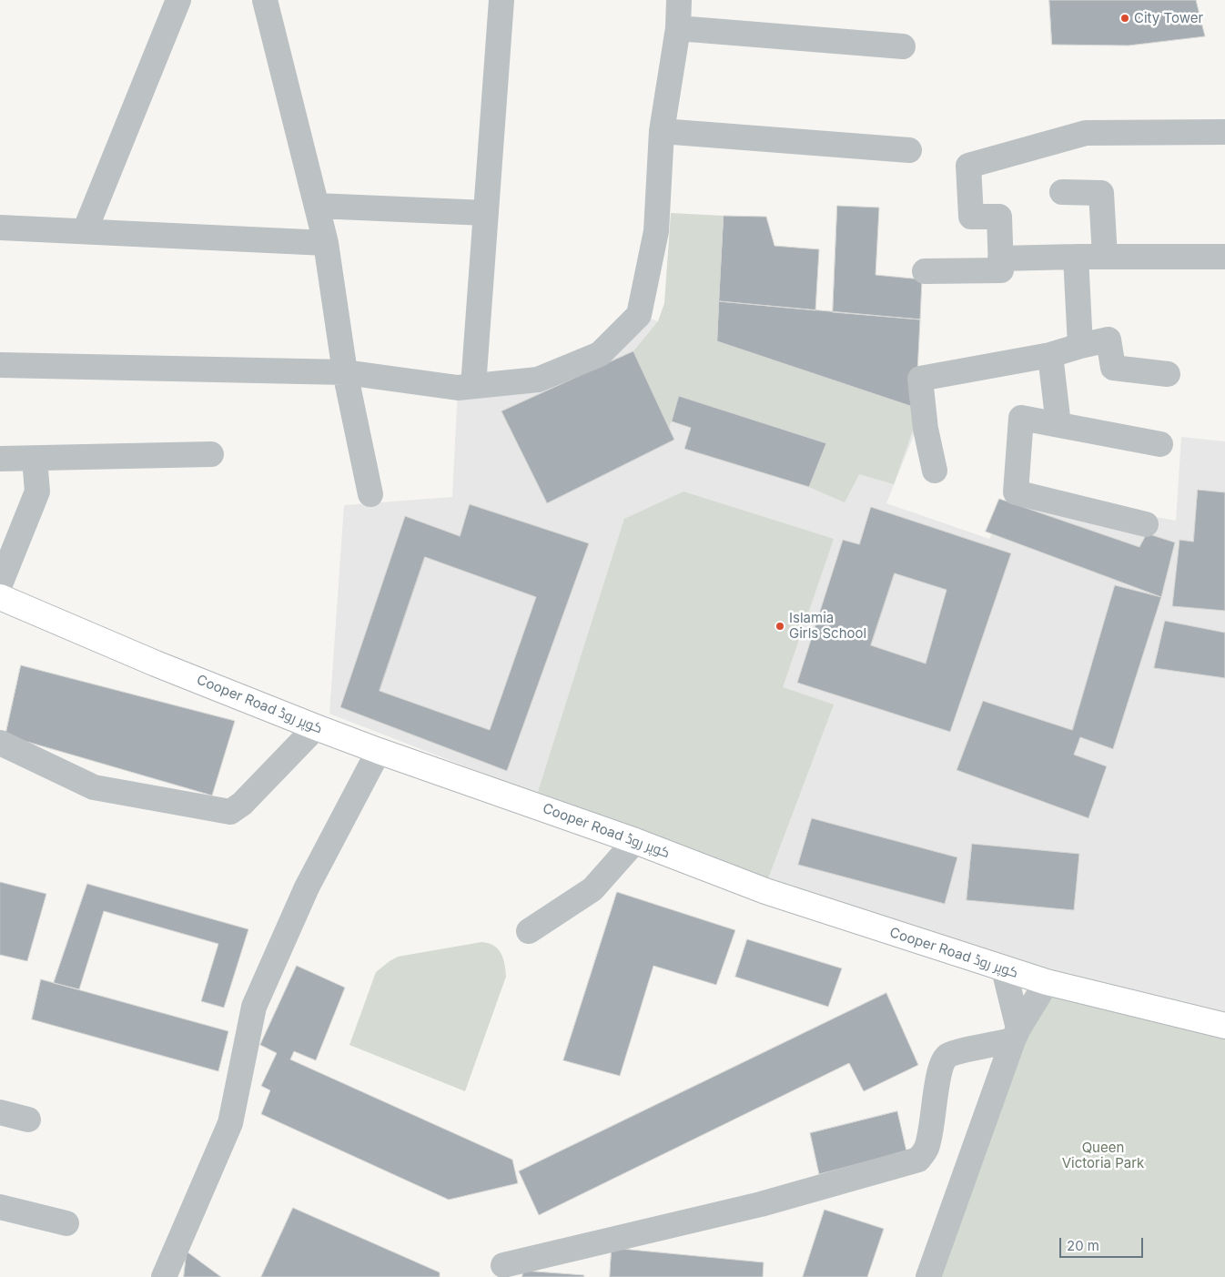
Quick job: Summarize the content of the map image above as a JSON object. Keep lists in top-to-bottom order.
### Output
{
  "streets": {
    "main road": ["Cooper Road کوپر روڈ"]
  },
  "parks": ["Queen Victoria Park"],
  "places": ["City Tower", "Islamia Girls School"],
  "scale_bar": "20 m"
}
